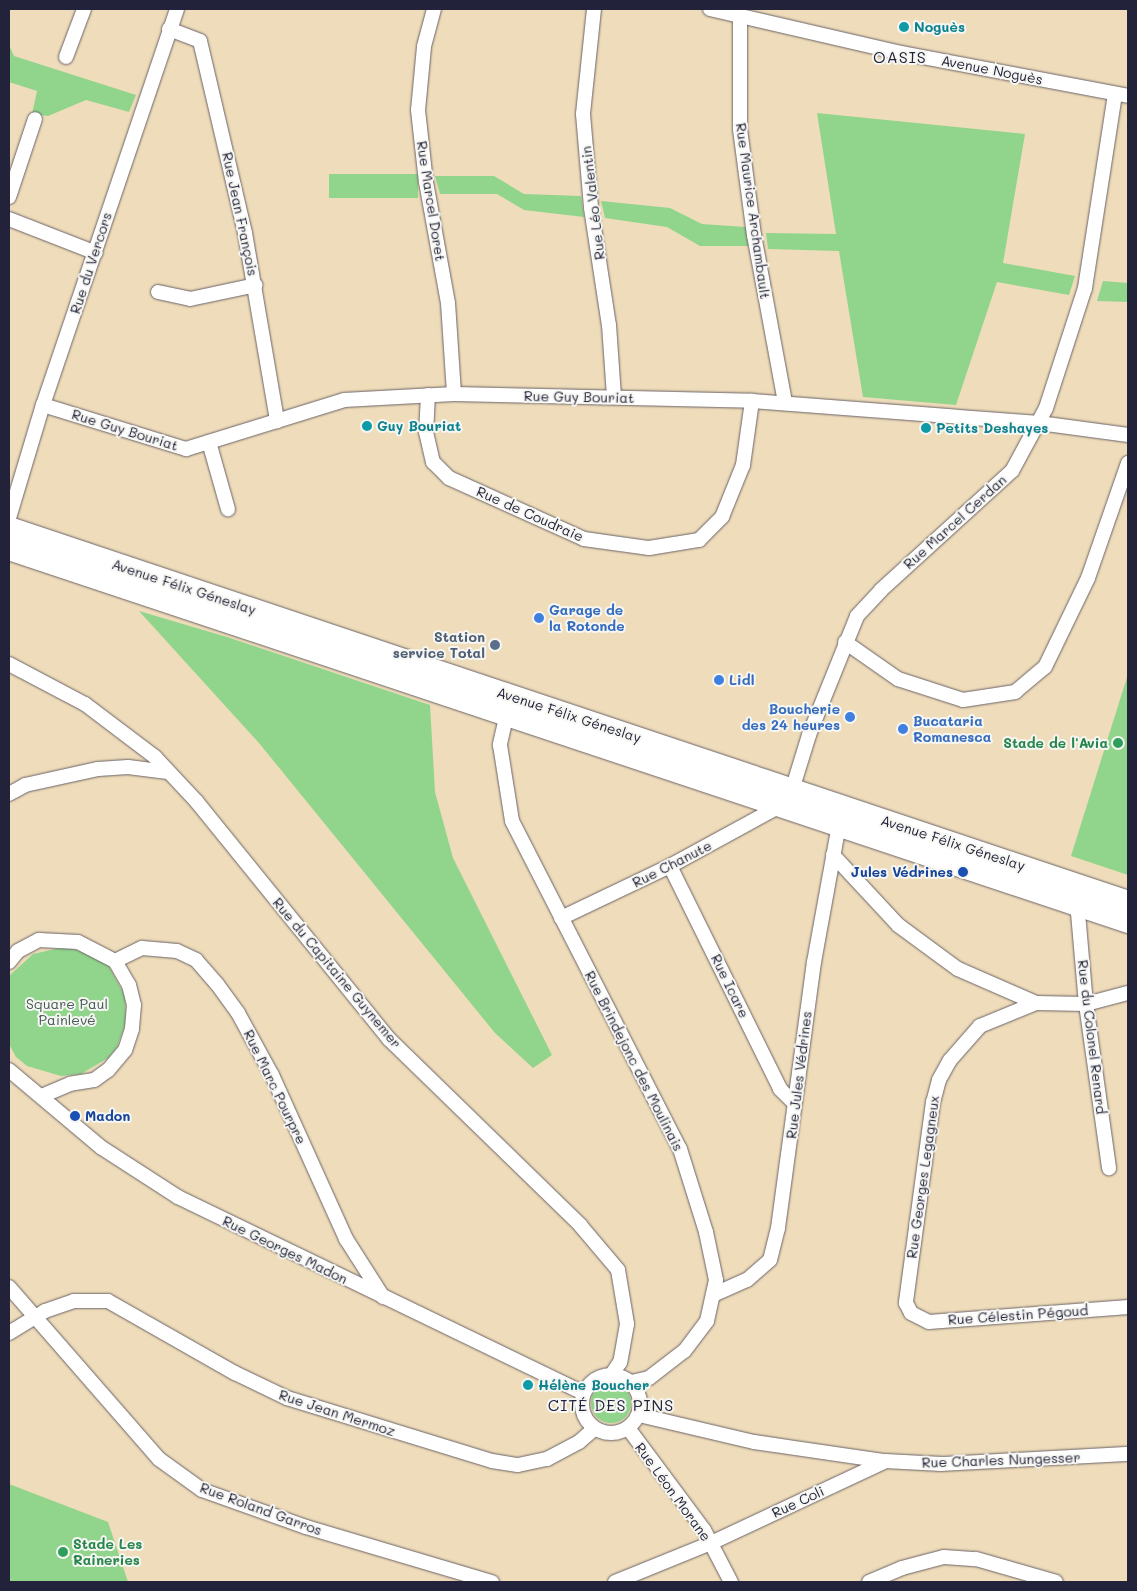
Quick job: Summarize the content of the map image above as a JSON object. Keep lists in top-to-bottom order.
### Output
{
  "streets": {
    "main road": ["Avenue Félix Géneslay"],
    "street": [
      "Avenue Noguès",
      "Rue Marcel Doret",
      "Rue Léo Valentin",
      "Rue Maurice Archambault",
      "Rue Jean François",
      "Rue du Vercors",
      "Rue Guy Bouriat",
      "Rue de Coudraie",
      "Rue Marcel Cerdan",
      "Rue Chanute",
      "Rue du Capitaine Guynemer",
      "Rue Icare",
      "Rue du Colonel Renard",
      "Rue Brindejonc des Moulinais",
      "Rue Jules Védrines",
      "Rue Marc Pourpre",
      "Rue Georges Legagneux",
      "Rue Georges Madon",
      "Rue Célestin Pégoud",
      "Rue Jean Mermoz",
      "Rue Charles Nungesser",
      "Rue Léon Morane",
      "Rue Coli",
      "Rue Roland Garros"
    ]
  },
  "crossings": [
    ["Avenue Noguès", "Rue Maurice Archambault"],
    ["Avenue Noguès", "Rue Marcel Cerdan"],
    ["Rue Marcel Doret", "Rue Guy Bouriat"],
    ["Rue Léo Valentin", "Rue Guy Bouriat"],
    ["Rue Maurice Archambault", "Rue Guy Bouriat"],
    ["Rue Jean François", "Rue du Vercors"],
    ["Rue Jean François", "Rue Guy Bouriat"],
    ["Rue du Vercors", "Rue Guy Bouriat"],
    ["Rue Guy Bouriat", "Rue de Coudraie"],
    ["Rue Guy Bouriat", "Rue Marcel Cerdan"],
    ["Rue Marcel Cerdan", "Avenue Félix Géneslay"],
    ["Rue Marcel Cerdan", "Rue Chanute"],
    ["Avenue Félix Géneslay", "Rue Chanute"],
    ["Avenue Félix Géneslay", "Rue du Colonel Renard"],
    ["Avenue Félix Géneslay", "Rue Brindejonc des Moulinais"],
    ["Avenue Félix Géneslay", "Rue Jules Védrines"],
    ["Rue Chanute", "Rue Icare"],
    ["Rue Chanute", "Rue Brindejonc des Moulinais"],
    ["Rue du Capitaine Guynemer", "Rue Brindejonc des Moulinais"],
    ["Rue du Capitaine Guynemer", "Rue Georges Madon"],
    ["Rue du Capitaine Guynemer", "Rue Jean Mermoz"],
    ["Rue du Capitaine Guynemer", "Rue Charles Nungesser"],
    ["Rue du Capitaine Guynemer", "Rue Léon Morane"],
    ["Rue Icare", "Rue Jules Védrines"],
    ["Rue Brindejonc des Moulinais", "Rue Jules Védrines"],
    ["Rue Brindejonc des Moulinais", "Rue Georges Madon"],
    ["Rue Brindejonc des Moulinais", "Rue Jean Mermoz"],
    ["Rue Brindejonc des Moulinais", "Rue Charles Nungesser"],
    ["Rue Brindejonc des Moulinais", "Rue Léon Morane"],
    ["Rue Marc Pourpre", "Rue Georges Madon"],
    ["Rue Georges Legagneux", "Rue Célestin Pégoud"],
    ["Rue Georges Madon", "Rue Jean Mermoz"],
    ["Rue Georges Madon", "Rue Charles Nungesser"],
    ["Rue Georges Madon", "Rue Léon Morane"],
    ["Rue Jean Mermoz", "Rue Charles Nungesser"],
    ["Rue Jean Mermoz", "Rue Léon Morane"],
    ["Rue Jean Mermoz", "Rue Roland Garros"],
    ["Rue Charles Nungesser", "Rue Léon Morane"],
    ["Rue Charles Nungesser", "Rue Coli"],
    ["Rue Léon Morane", "Rue Coli"]
  ],
  "districts": ["OASIS", "CITÉ DES PINS"],
  "parks": ["Square Paul Painlevé"],
  "places": [
    "Noguès",
    "Guy Bouriat",
    "Petits Deshayes",
    "Garage de la Rotonde",
    "Station service Total",
    "Lidl",
    "Boucherie des 24 heures",
    "Bucataria Romanesca",
    "Stade de l'Avia",
    "Jules Védrines",
    "Madon",
    "Hélène Boucher",
    "Stade Les Raineries"
  ]
}
